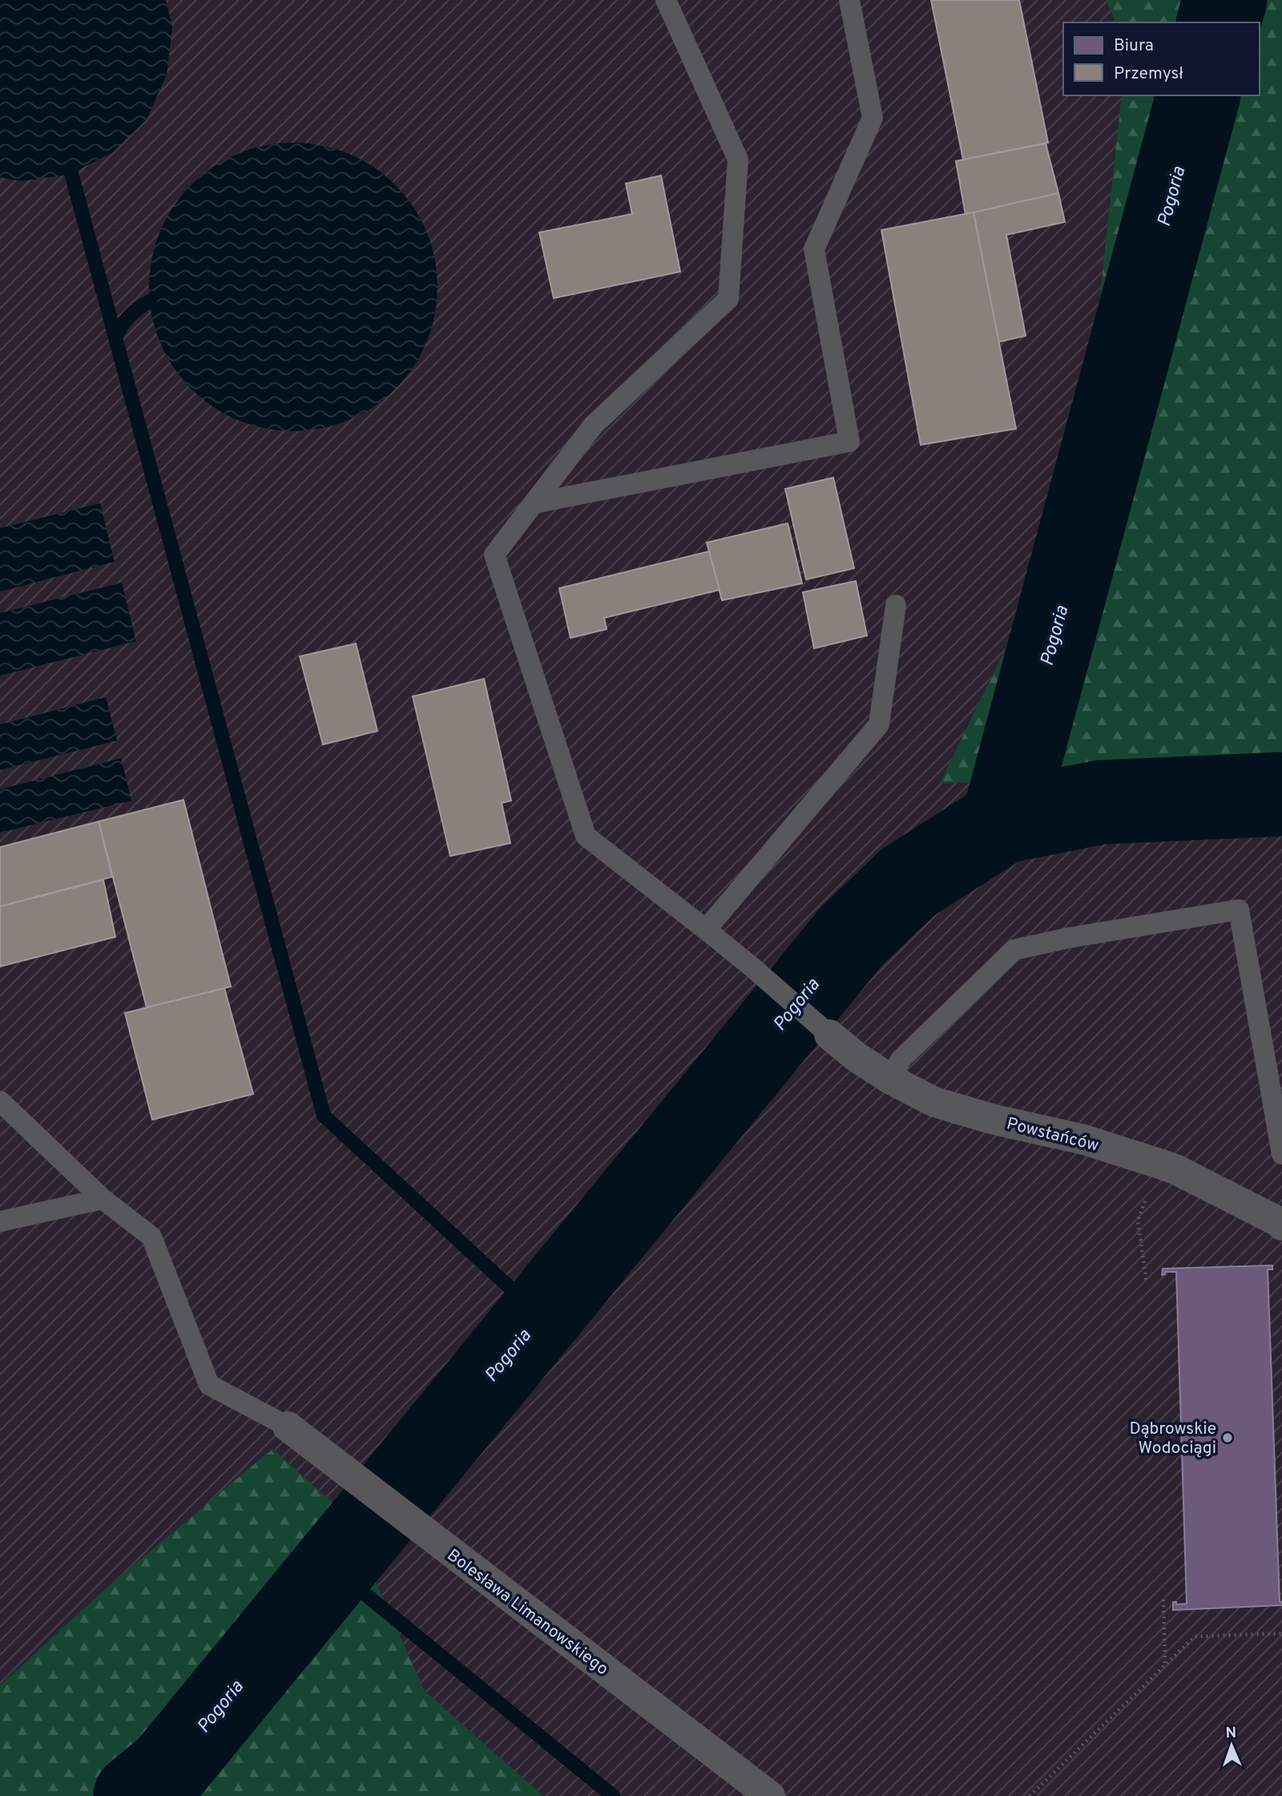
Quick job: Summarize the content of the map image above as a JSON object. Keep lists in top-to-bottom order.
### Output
{
  "streets": {
    "street": ["Powstańców", "Bolesława Limanowskiego"]
  },
  "water": ["Pogoria"],
  "places": ["Dąbrowskie Wodociągi"],
  "legend": ["Biura", "Przemysł"],
  "north": "top"
}
